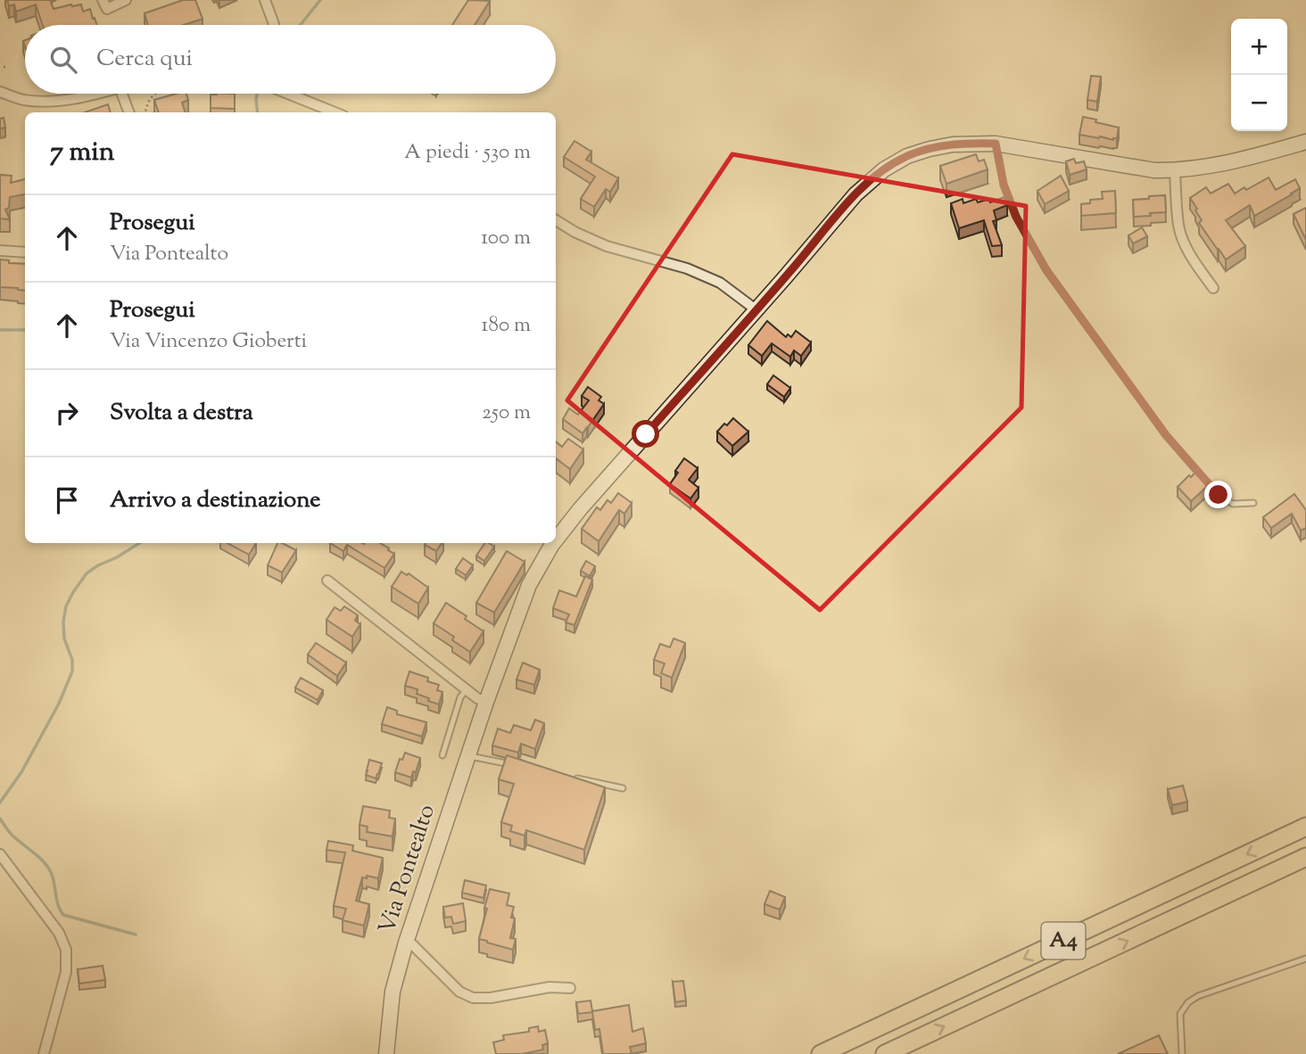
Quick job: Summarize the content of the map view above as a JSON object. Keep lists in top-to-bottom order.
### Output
{
  "streets": {
    "highway": ["A4"],
    "street": ["Via Pontealto"]
  },
  "page": {
    "map_buttons": ["+", "−"],
    "search": "Cerca qui",
    "heading": ["7 min", "A piedi · 530 m"],
    "list": [
      ["Prosegui", "Via Pontealto", "100 m"],
      ["Prosegui", "Via Vincenzo Gioberti", "180 m"],
      ["Svolta a destra", "250 m"],
      "Arrivo a destinazione"
    ]
  }
}
